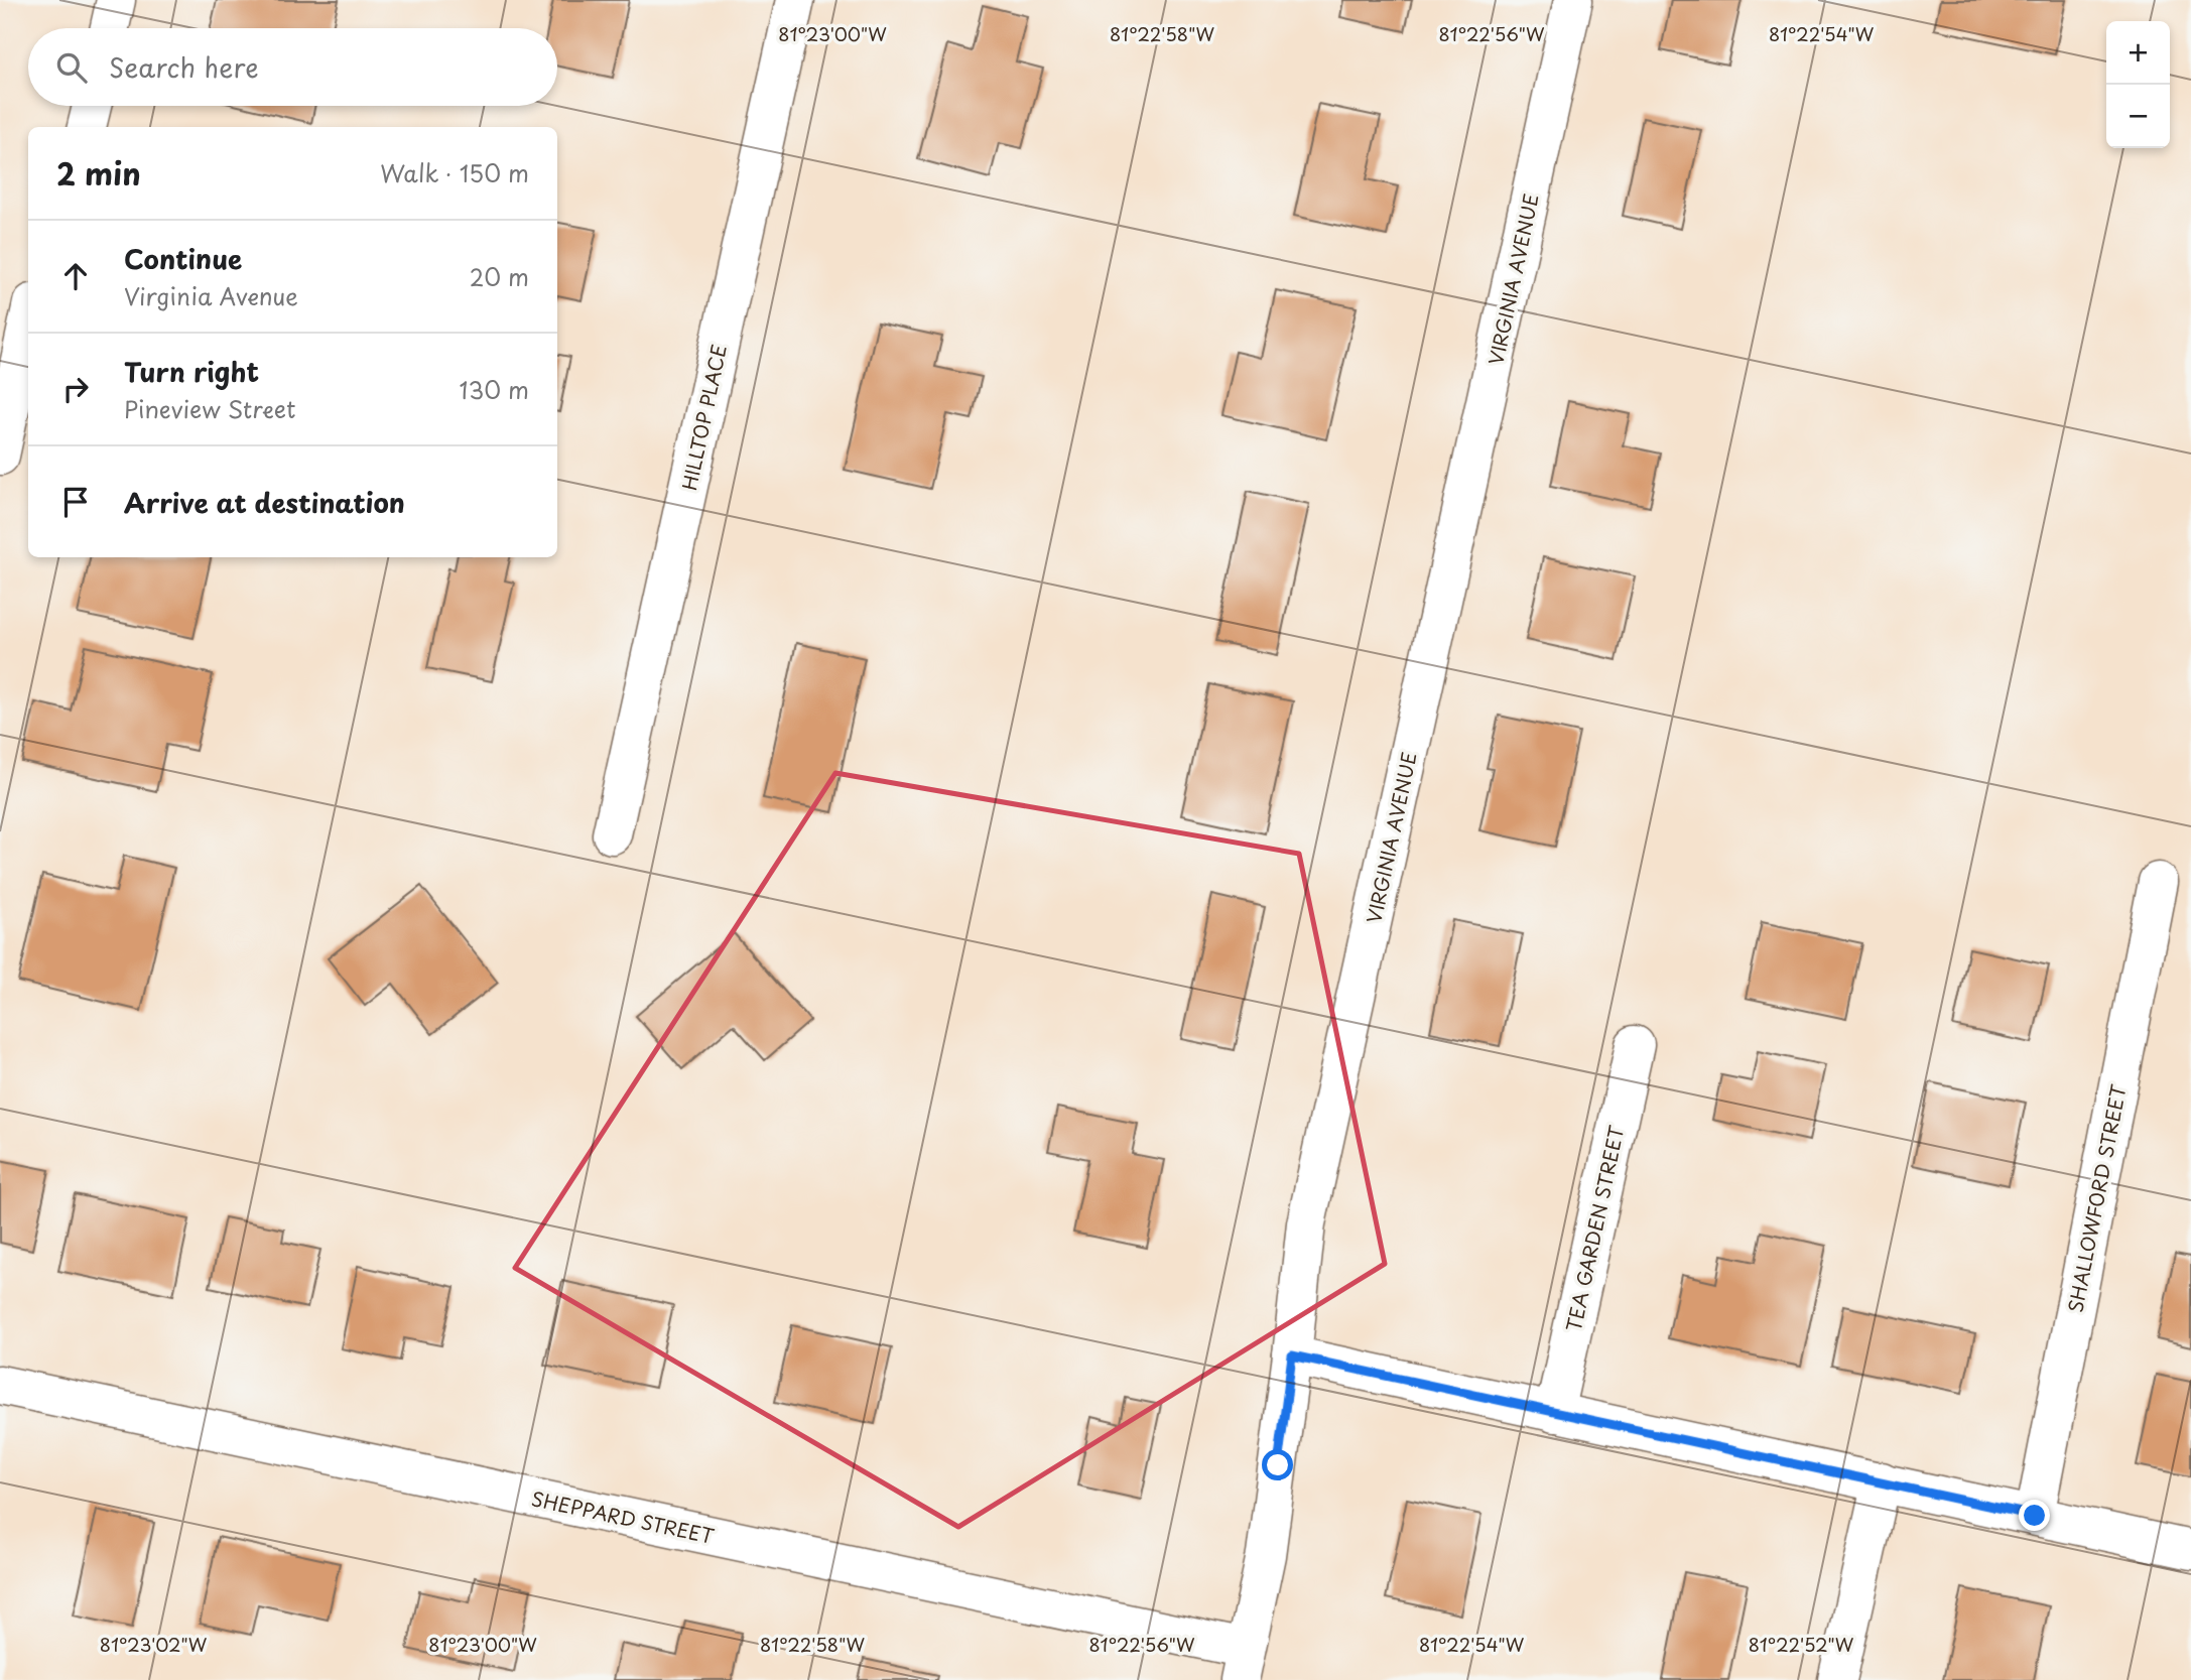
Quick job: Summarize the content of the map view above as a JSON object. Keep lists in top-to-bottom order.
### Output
{
  "streets": {
    "street": [
      "VIRGINIA AVENUE",
      "HILLTOP PLACE",
      "SHALLOWFORD STREET",
      "TEA GARDEN STREET",
      "SHEPPARD STREET"
    ]
  },
  "crossings": [
    ["VIRGINIA AVENUE", "SHEPPARD STREET"]
  ],
  "page": {
    "map_buttons": ["+", "−"],
    "search": "Search here",
    "heading": ["2 min", "Walk · 150 m"],
    "list": [
      ["Continue", "Virginia Avenue", "20 m"],
      ["Turn right", "Pineview Street", "130 m"],
      "Arrive at destination"
    ]
  },
  "coordinates": [
    "81°23'00\"W",
    "81°22'58\"W",
    "81°22'56\"W",
    "81°22'54\"W",
    "81°23'02\"W",
    "81°22'52\"W"
  ]
}
